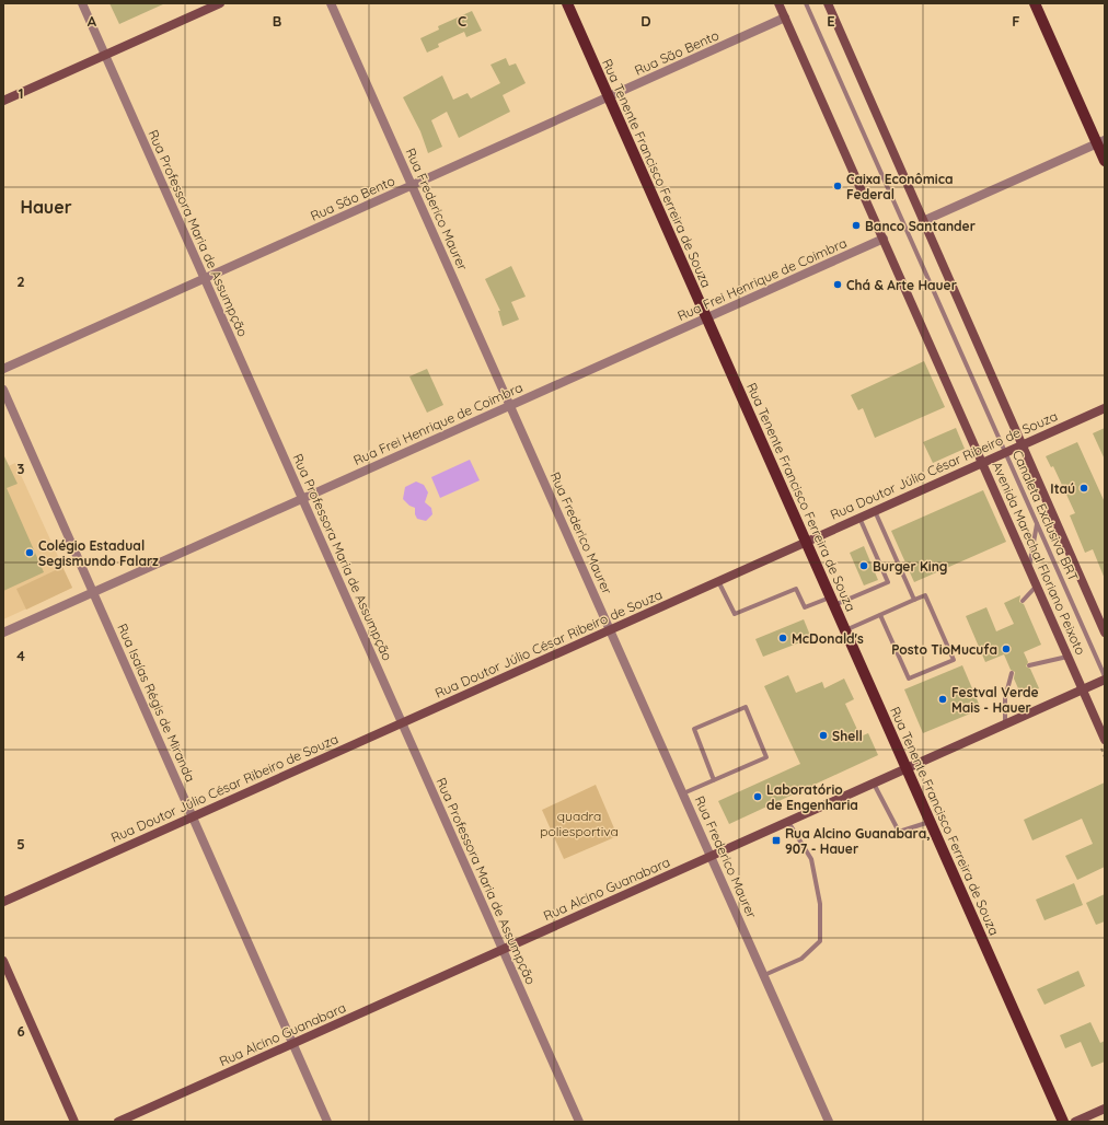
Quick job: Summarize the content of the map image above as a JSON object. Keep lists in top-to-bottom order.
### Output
{
  "streets": {
    "main road": [
      "Rua Tenente Francisco Ferreira de Souza",
      "Rua Doutor Júlio César Ribeiro de Souza",
      "Avenida Marechal Floriano Peixoto",
      "Rua Alcino Guanabara"
    ],
    "street": [
      "Rua São Bento",
      "Rua Frederico Maurer",
      "Rua Professora Maria de Assumpção",
      "Rua Frei Henrique de Coimbra",
      "Rua Isaías Régis de Miranda"
    ],
    "lane": ["Canaleta Exclusiva BRT"]
  },
  "crossings": [
    ["Rua São Bento", "Rua Tenente Francisco Ferreira de Souza"],
    ["Rua São Bento", "Rua Frederico Maurer"],
    ["Rua São Bento", "Rua Professora Maria de Assumpção"],
    ["Rua São Bento", "Avenida Marechal Floriano Peixoto"],
    ["Rua Tenente Francisco Ferreira de Souza", "Rua Frei Henrique de Coimbra"],
    ["Rua Tenente Francisco Ferreira de Souza", "Rua Doutor Júlio César Ribeiro de Souza"],
    ["Rua Tenente Francisco Ferreira de Souza", "Rua Alcino Guanabara"],
    ["Rua Frederico Maurer", "Rua Frei Henrique de Coimbra"],
    ["Rua Frederico Maurer", "Rua Doutor Júlio César Ribeiro de Souza"],
    ["Rua Frederico Maurer", "Rua Alcino Guanabara"],
    ["Rua Professora Maria de Assumpção", "Rua Frei Henrique de Coimbra"],
    ["Rua Professora Maria de Assumpção", "Rua Doutor Júlio César Ribeiro de Souza"],
    ["Rua Professora Maria de Assumpção", "Rua Alcino Guanabara"],
    ["Rua Frei Henrique de Coimbra", "Avenida Marechal Floriano Peixoto"],
    ["Rua Frei Henrique de Coimbra", "Rua Isaías Régis de Miranda"],
    ["Rua Doutor Júlio César Ribeiro de Souza", "Canaleta Exclusiva BRT"],
    ["Rua Doutor Júlio César Ribeiro de Souza", "Avenida Marechal Floriano Peixoto"],
    ["Rua Doutor Júlio César Ribeiro de Souza", "Rua Isaías Régis de Miranda"],
    ["Canaleta Exclusiva BRT", "Rua Alcino Guanabara"],
    ["Avenida Marechal Floriano Peixoto", "Rua Alcino Guanabara"],
    ["Rua Isaías Régis de Miranda", "Rua Alcino Guanabara"]
  ],
  "districts": ["Hauer"],
  "parks": ["quadra poliesportiva"],
  "places": {
    "other": [
      "Caixa Econômica Federal",
      "Banco Santander",
      "Chá & Arte Hauer",
      "Itaú",
      "Colégio Estadual Segismundo Falarz",
      "Burger King",
      "McDonald's",
      "Posto TioMucufa",
      "Festval Verde Mais - Hauer",
      "Shell",
      "Laboratório de Engenharia"
    ],
    "transit": ["Rua Alcino Guanabara, 907 - Hauer"]
  },
  "grid": {
    "columns": [
      "A",
      "B",
      "C",
      "D",
      "E",
      "F"
    ],
    "rows": [
      "1",
      "2",
      "3",
      "4",
      "5",
      "6"
    ]
  }
}
